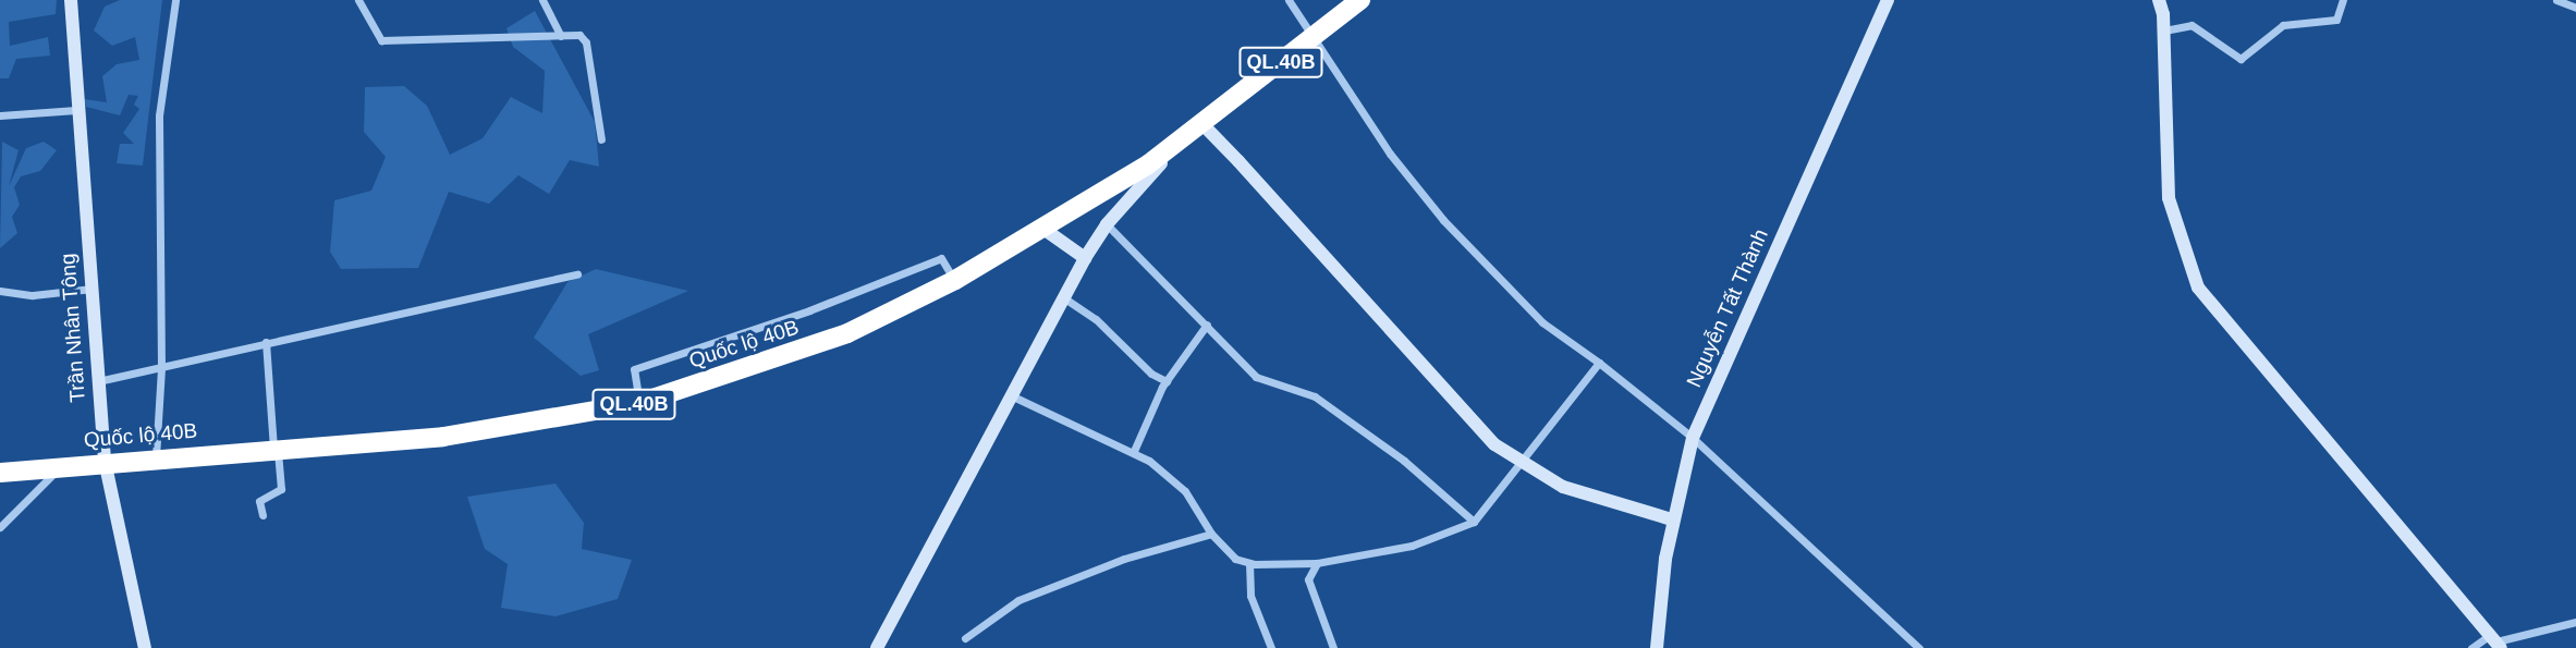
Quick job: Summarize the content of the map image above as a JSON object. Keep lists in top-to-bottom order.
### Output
{
  "streets": {
    "highway": ["QL.40B", "Quốc lộ 40B"],
    "main road": ["Nguyễn Tất Thành", "Trần Nhân Tông"]
  },
  "crossings": [
    ["Trần Nhân Tông", "Quốc lộ 40B"]
  ]
}
